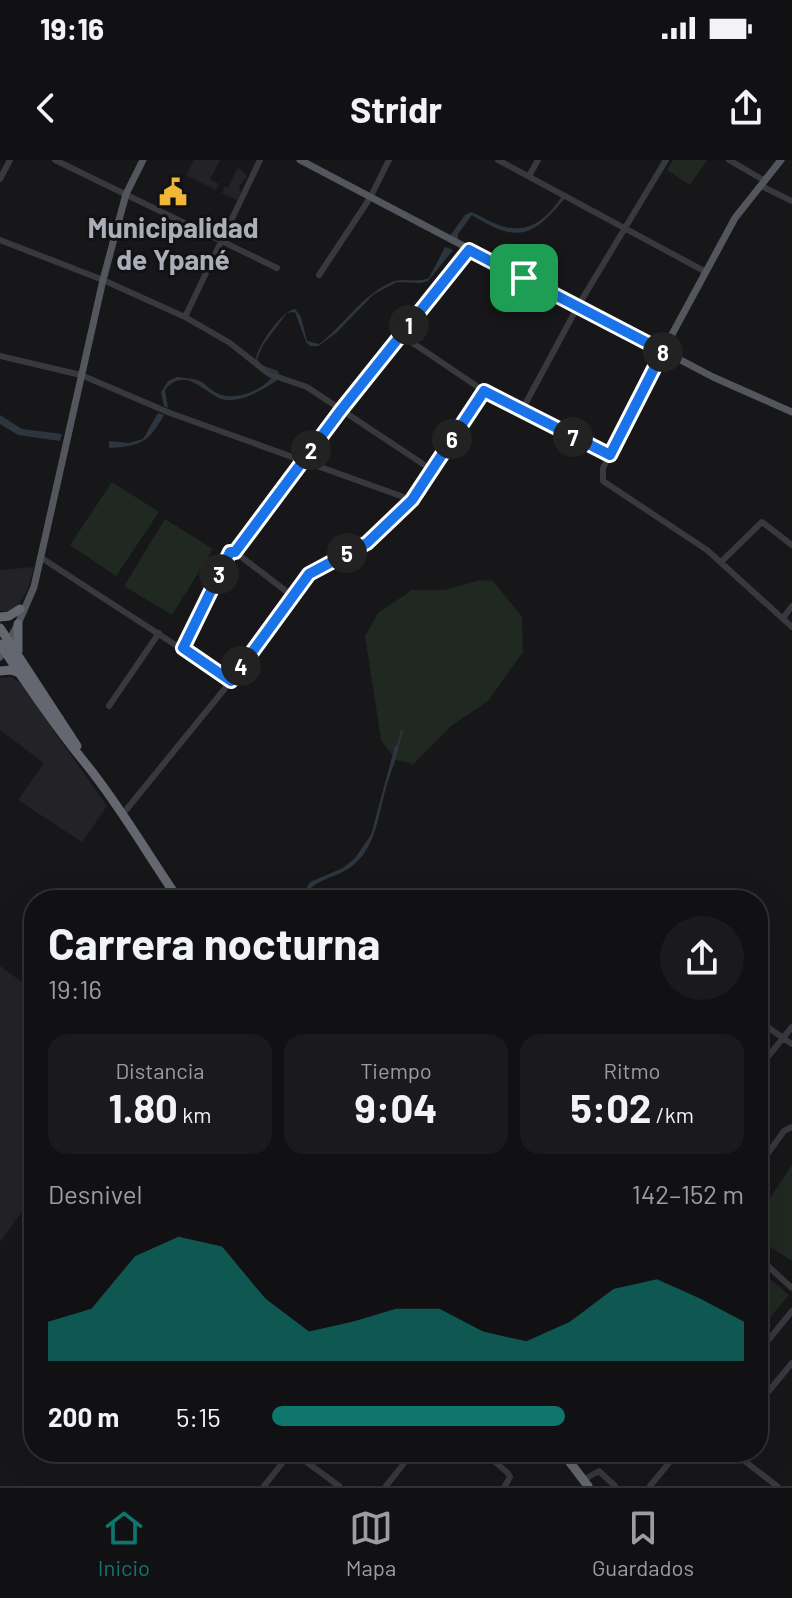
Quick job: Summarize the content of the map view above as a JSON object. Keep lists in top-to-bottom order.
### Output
{
  "places": {
    "public building": ["Municipalidad de Ypané"]
  },
  "page": {
    "status": "19:16",
    "header": "Stridr",
    "pins": [
      "1",
      "8",
      "7",
      "6",
      "2",
      "5",
      "3",
      "4"
    ],
    "heading": ["Carrera nocturna", "19:16"],
    "stats": [
      ["Distancia", "1.80 km"],
      ["Tiempo", "9:04"],
      ["Ritmo", "5:02 /km"]
    ],
    "chart": ["Desnivel", "142–152 m"],
    "list": [
      {
        "name": "200 m",
        "note": "5:15"
      }
    ],
    "tabs": ["Inicio", "Mapa", "Guardados"]
  }
}
